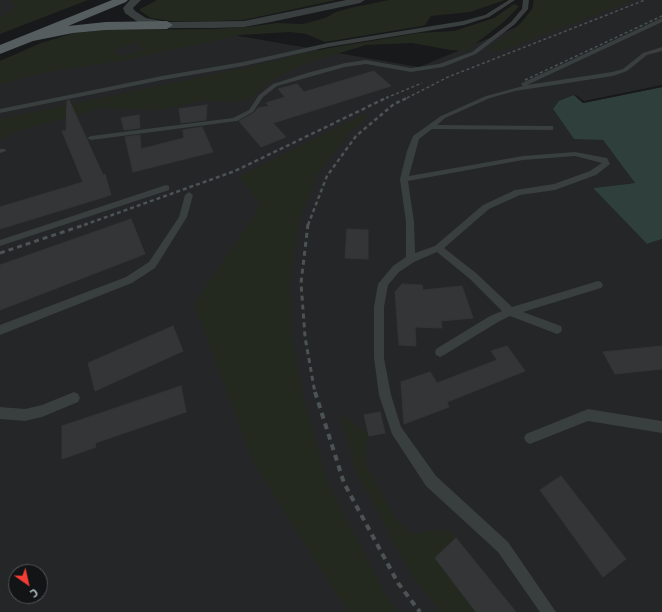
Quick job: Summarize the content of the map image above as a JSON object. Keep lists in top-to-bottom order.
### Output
{
  "north": "bottom right"
}
